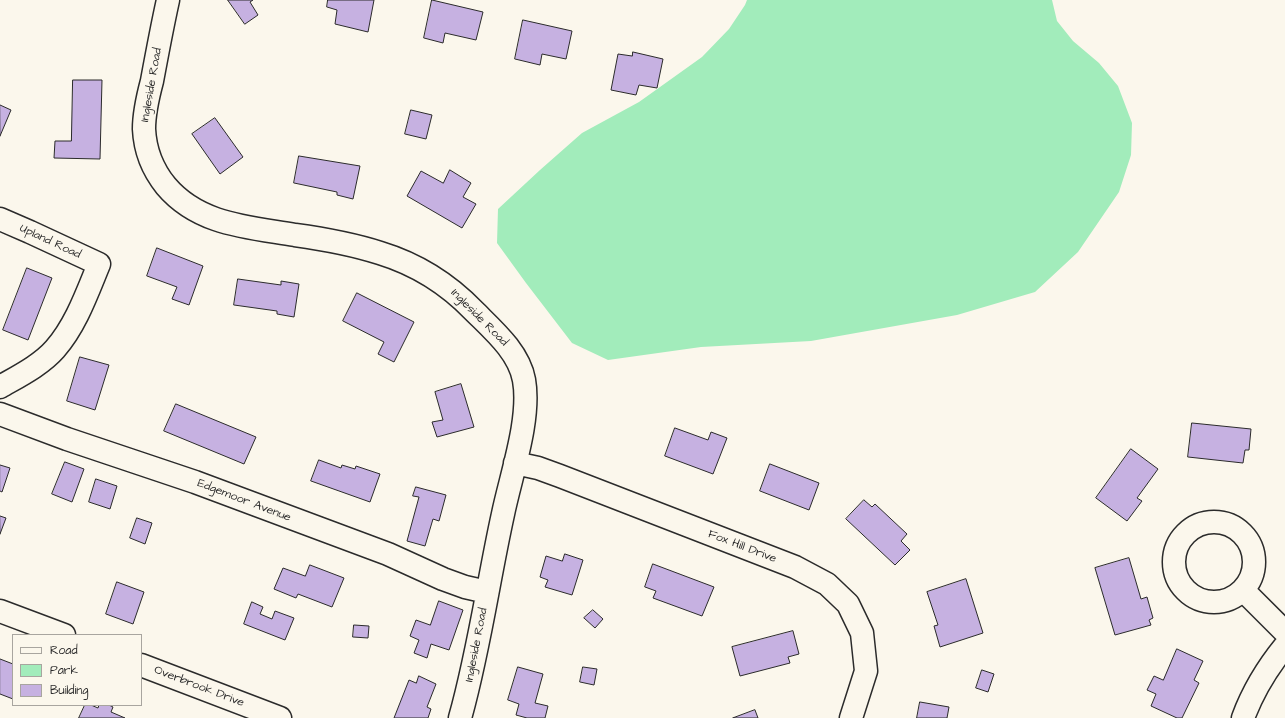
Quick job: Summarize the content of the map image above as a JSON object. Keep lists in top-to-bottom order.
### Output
{
  "streets": {
    "street": [
      "Ingleside Road",
      "Upland Road",
      "Edgemoor Avenue",
      "Fox Hill Drive",
      "Overbrook Drive"
    ]
  },
  "crossings": [
    ["Ingleside Road", "Edgemoor Avenue"],
    ["Ingleside Road", "Fox Hill Drive"]
  ],
  "legend": ["Road", "Park", "Building"]
}
